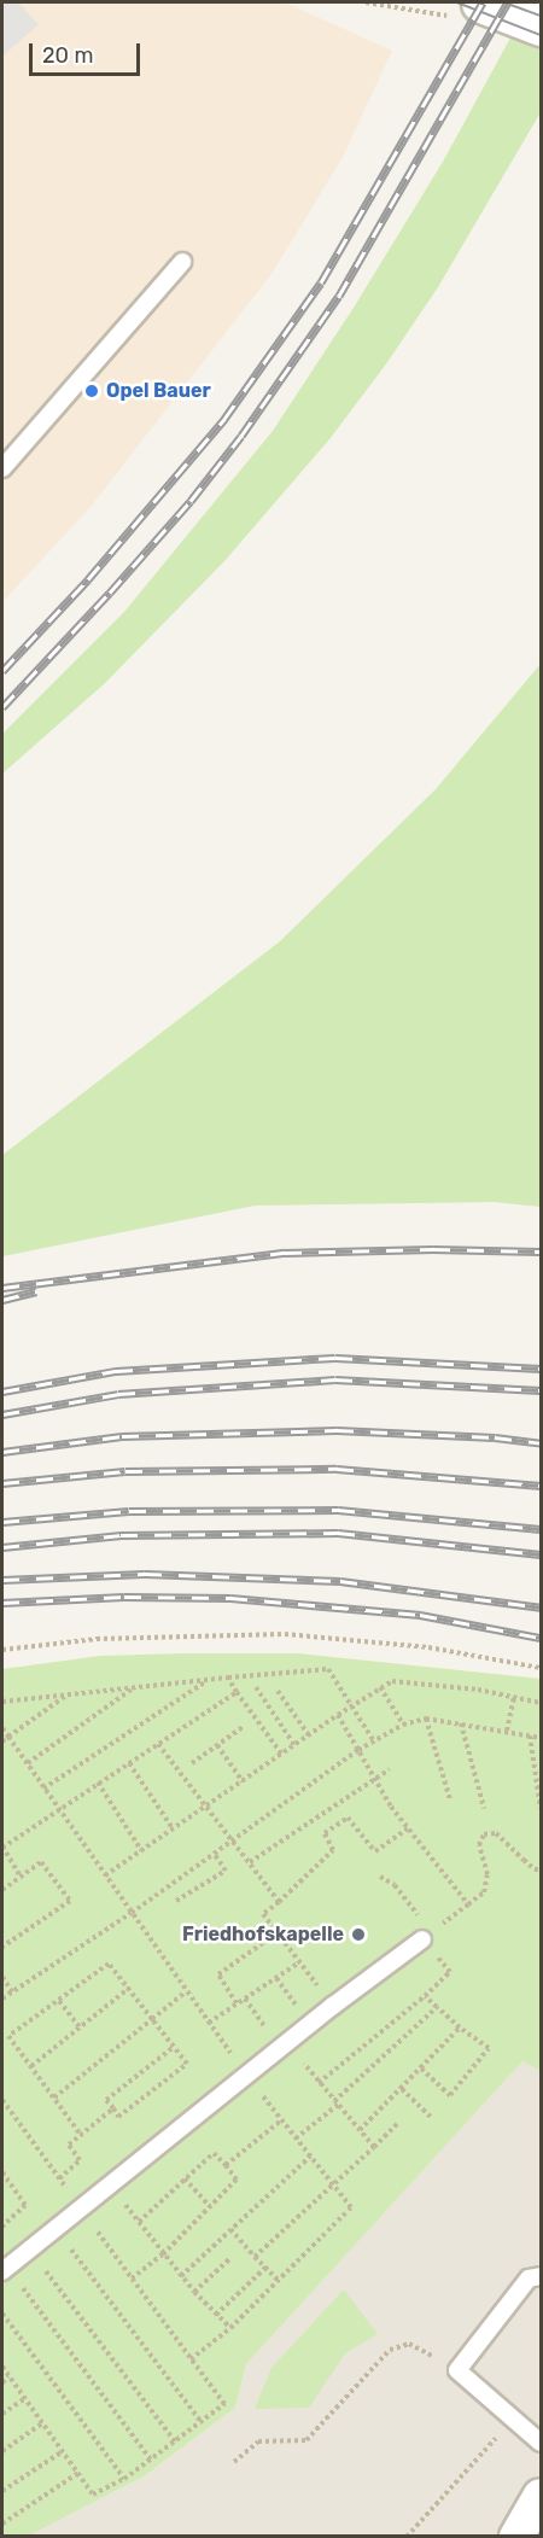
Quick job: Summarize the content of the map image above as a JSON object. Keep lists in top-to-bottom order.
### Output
{
  "places": ["Opel Bauer", "Friedhofskapelle"],
  "scale_bar": "20 m"
}
